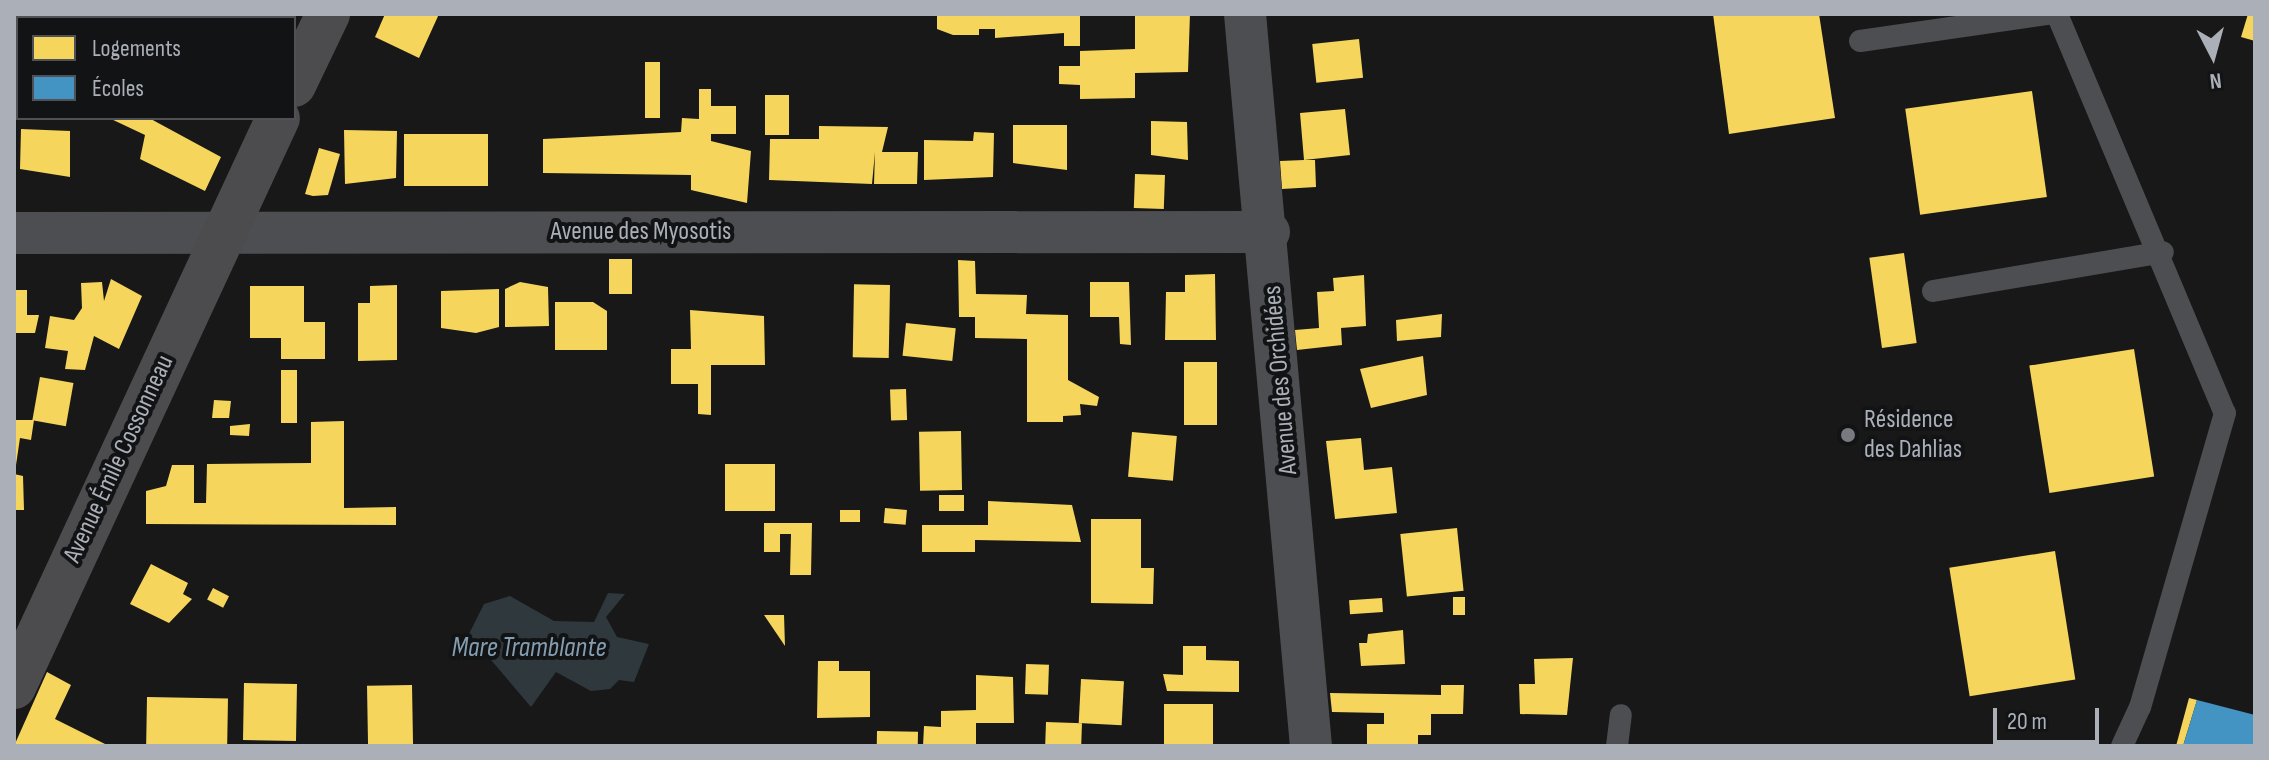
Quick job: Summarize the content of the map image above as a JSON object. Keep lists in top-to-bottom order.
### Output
{
  "streets": {
    "street": ["Avenue des Myosotis", "Avenue des Orchidées", "Avenue Émile Cossonneau"]
  },
  "crossings": [
    ["Avenue des Myosotis", "Avenue des Orchidées"],
    ["Avenue des Myosotis", "Avenue Émile Cossonneau"]
  ],
  "water": ["Mare Tramblante"],
  "places": ["Résidence des Dahlias"],
  "legend": ["Logements", "Écoles"],
  "scale_bar": "20 m",
  "north": "bottom"
}
